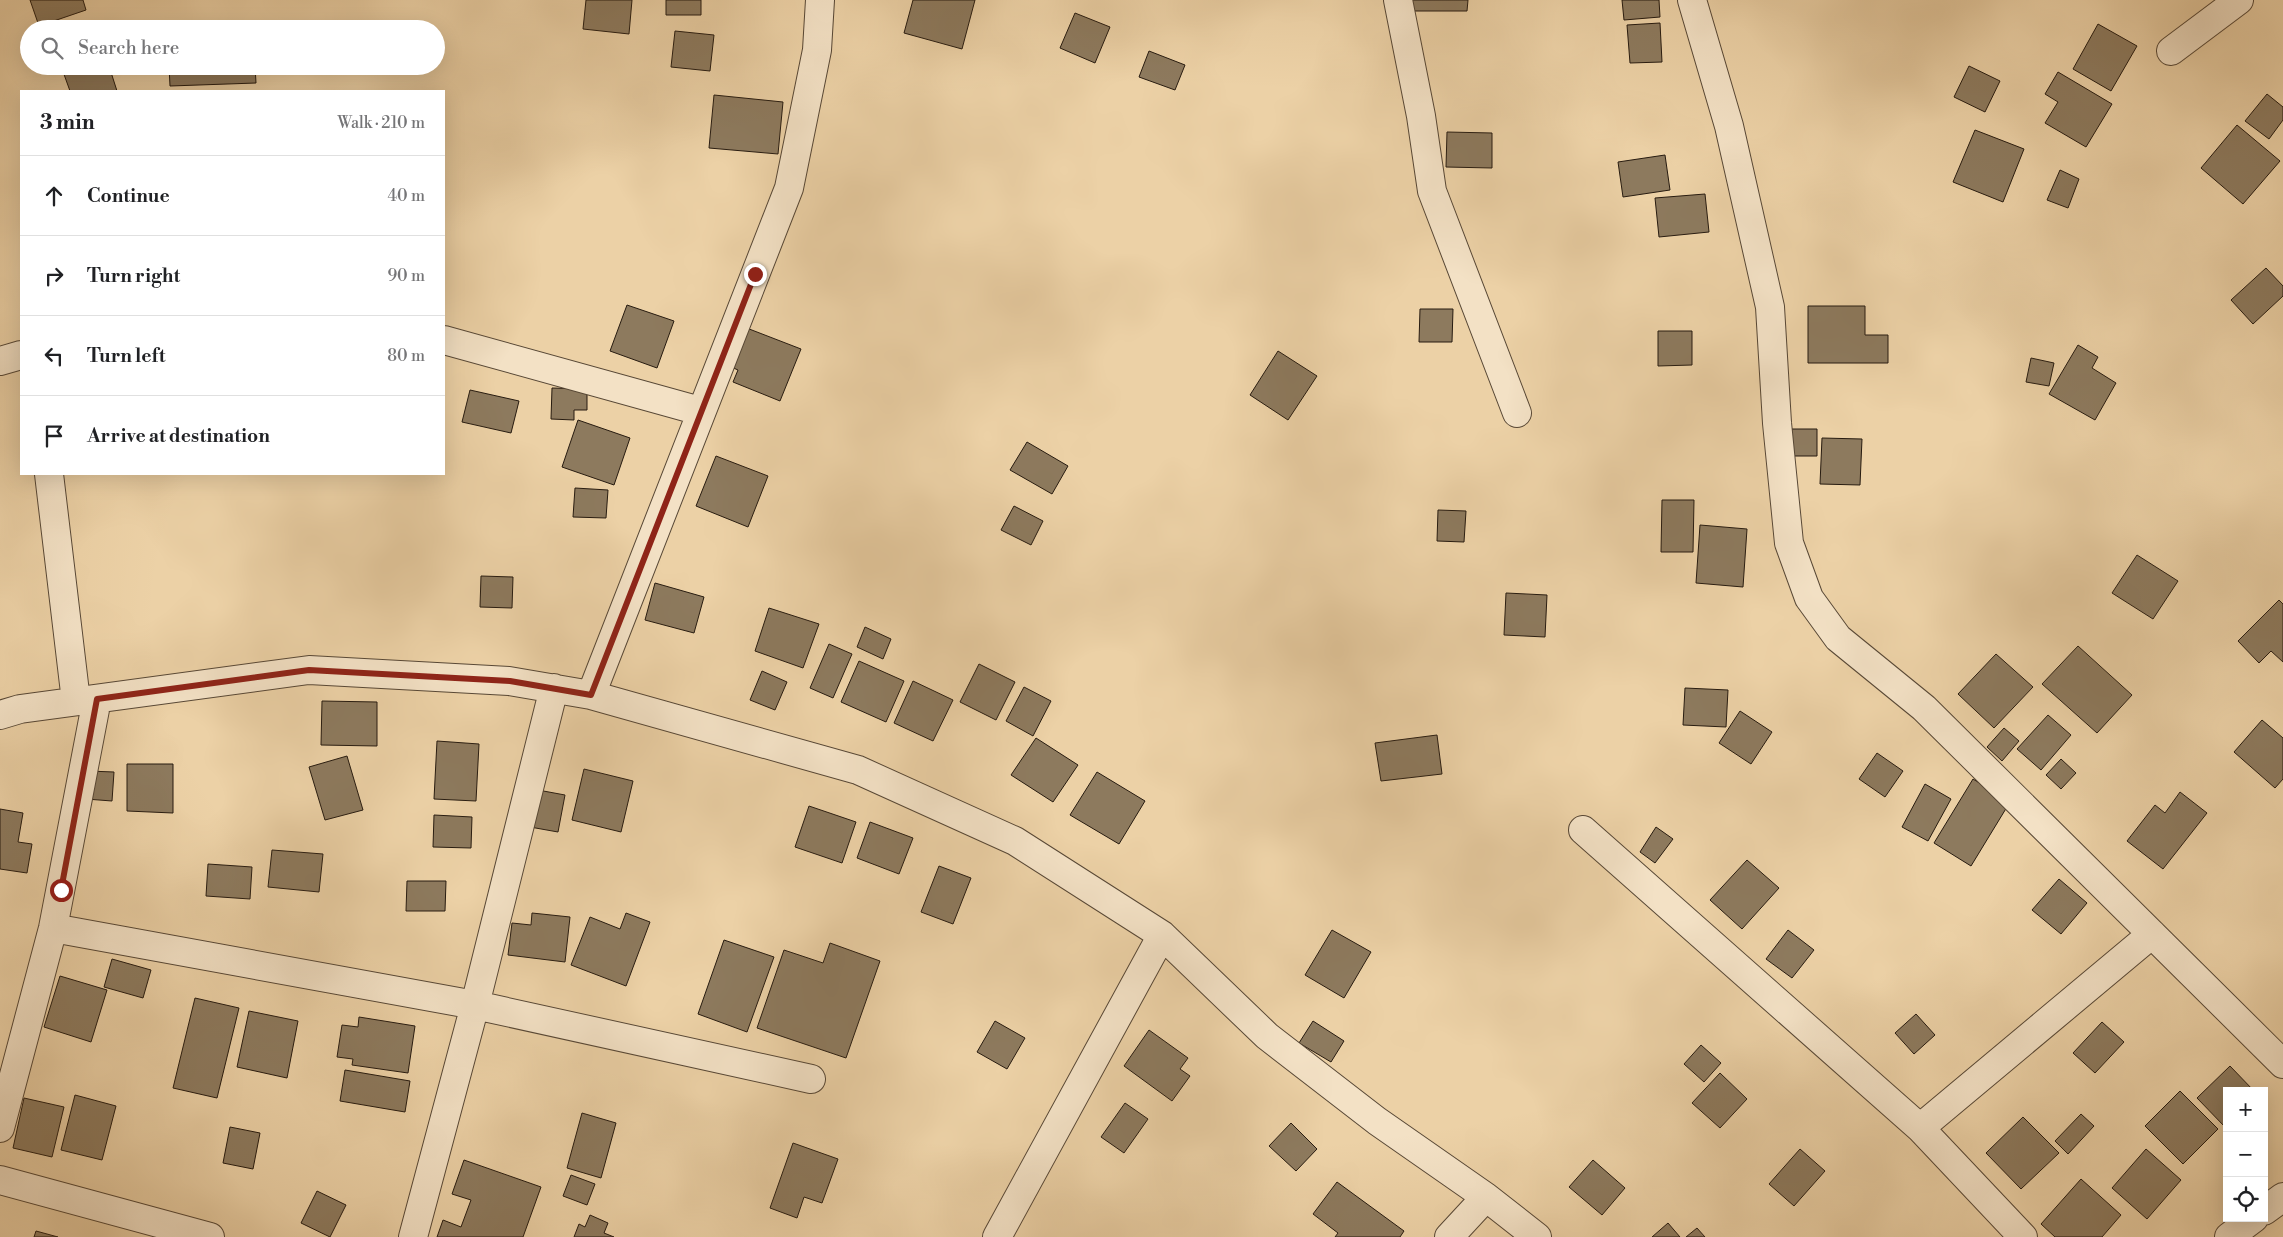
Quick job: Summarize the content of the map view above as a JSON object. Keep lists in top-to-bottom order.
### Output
{
  "page": {
    "search": "Search here",
    "heading": ["3 min", "Walk · 210 m"],
    "list": [
      ["Continue", "40 m"],
      ["Turn right", "90 m"],
      ["Turn left", "80 m"],
      "Arrive at destination"
    ],
    "map_buttons": ["+", "−"]
  }
}
